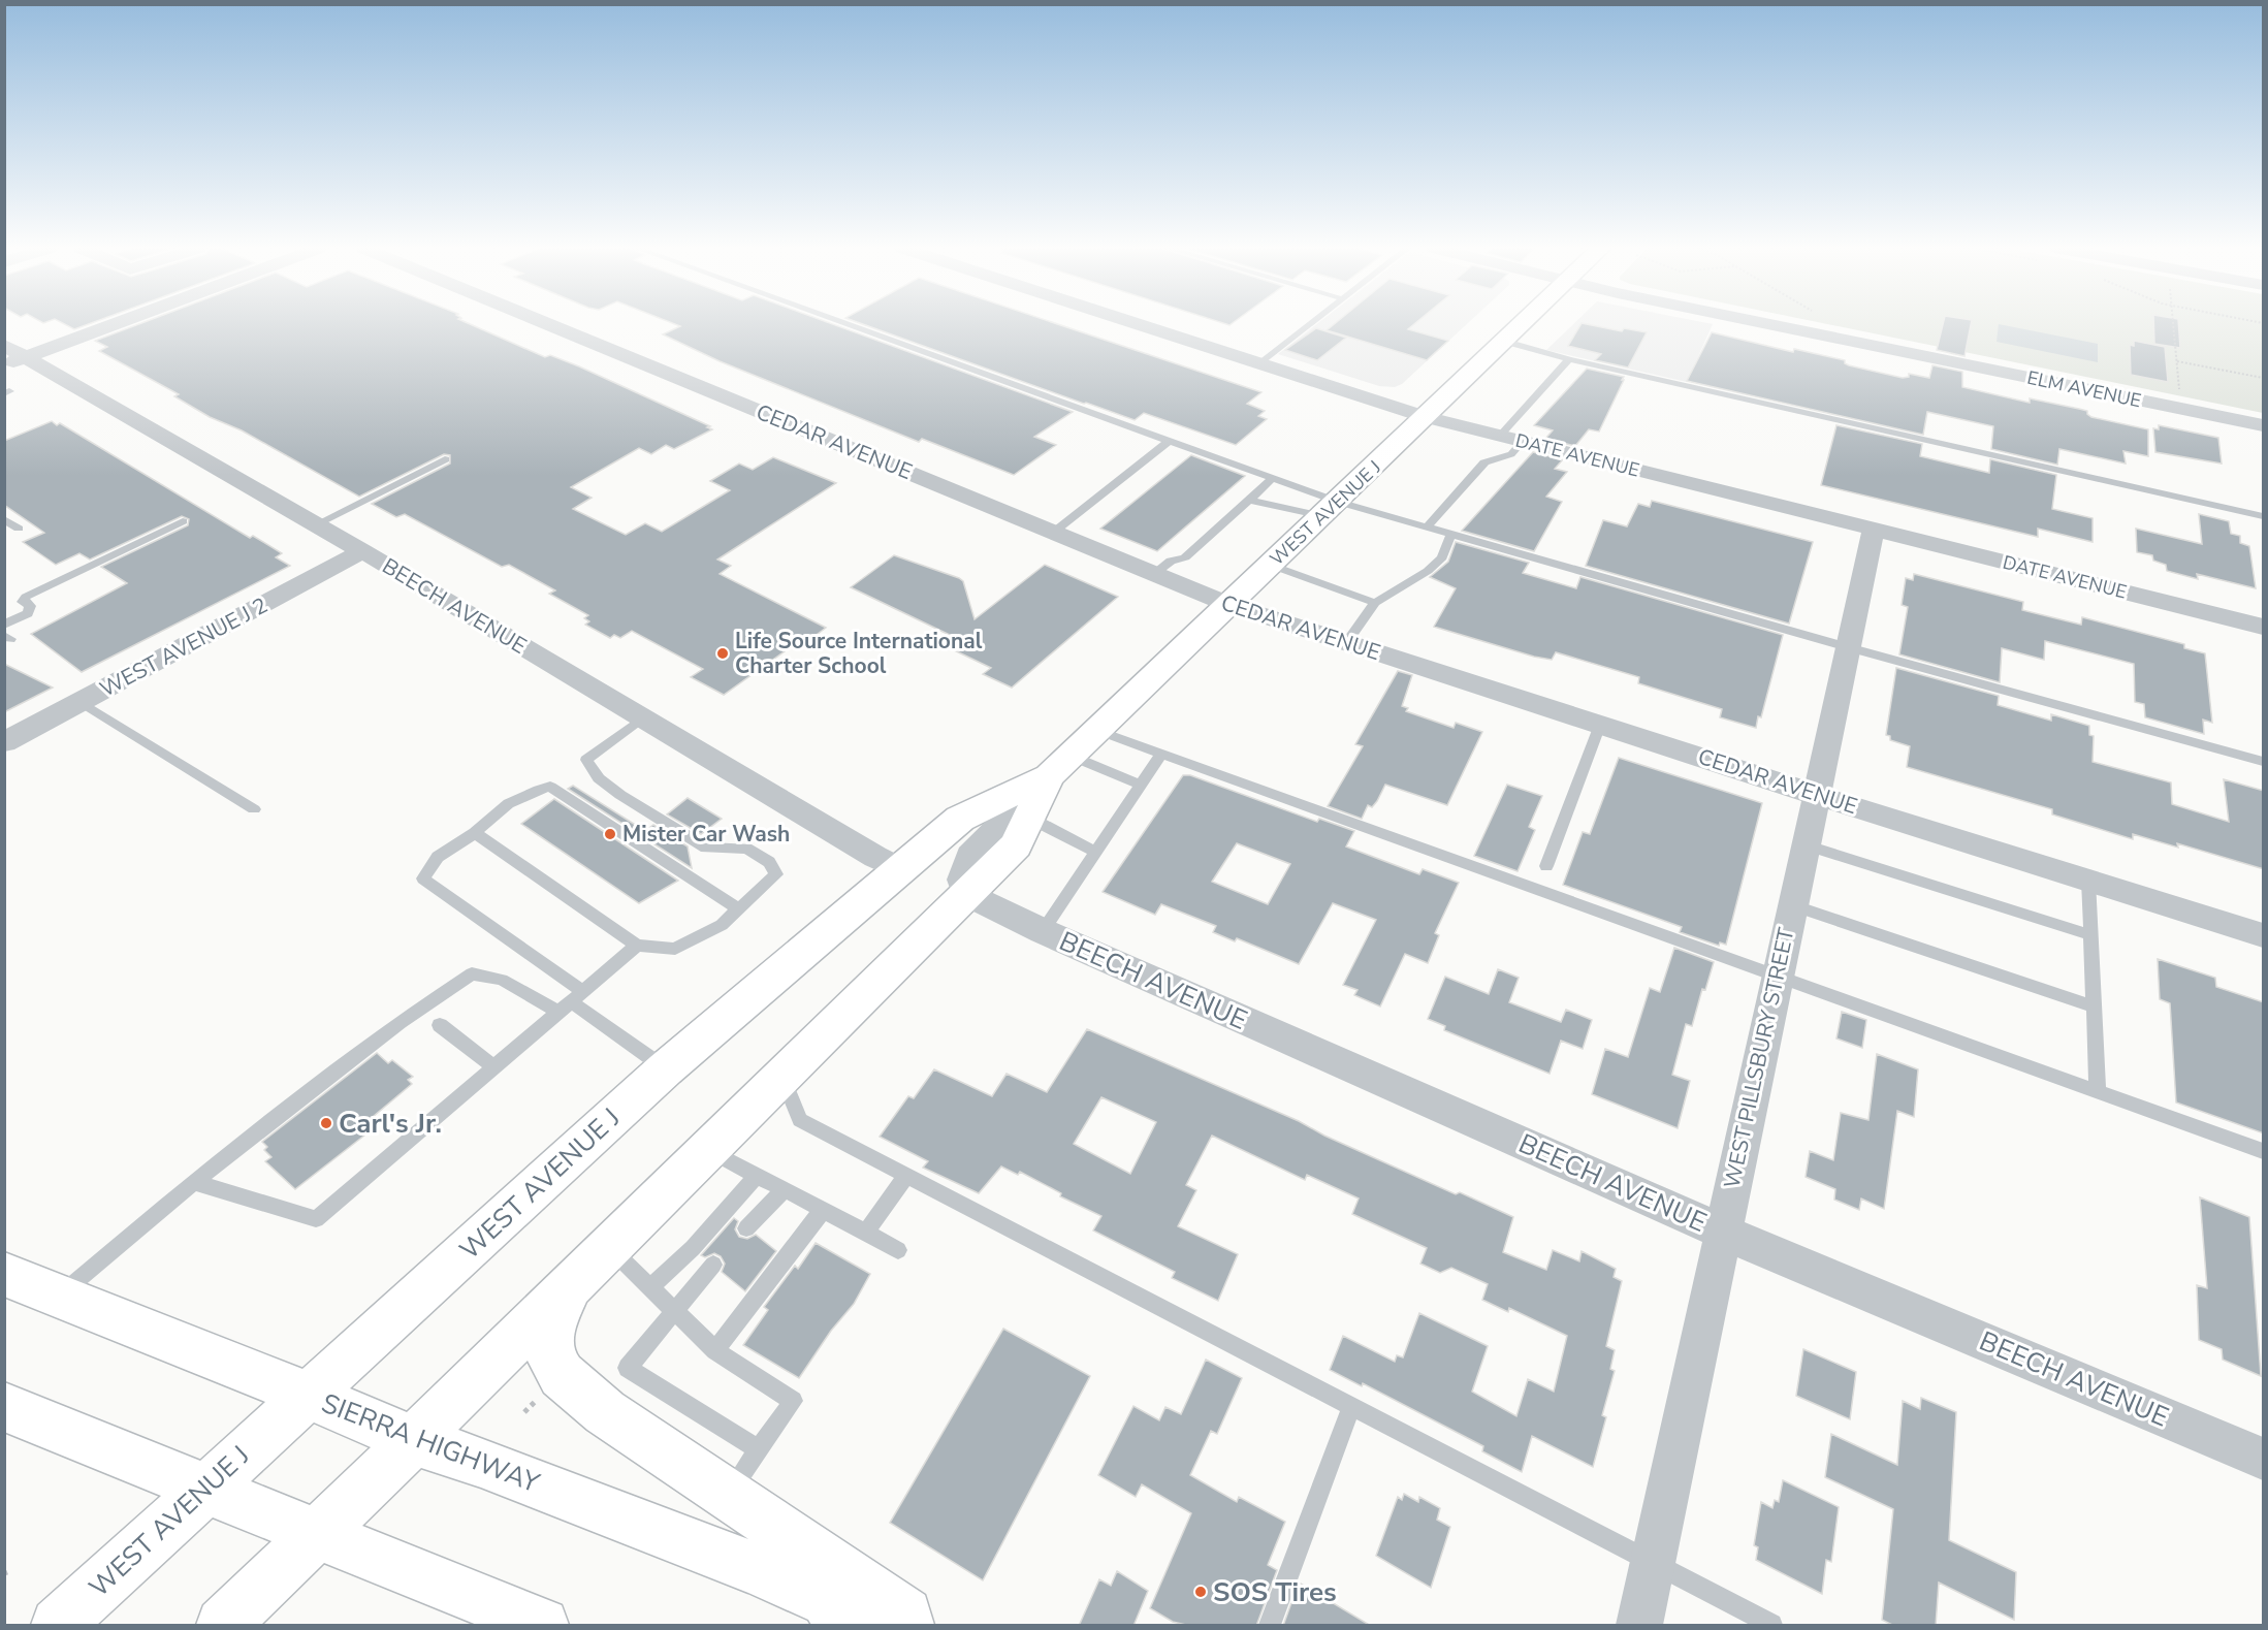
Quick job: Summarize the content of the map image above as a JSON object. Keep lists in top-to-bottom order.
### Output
{
  "streets": {
    "main road": ["WEST AVENUE J", "SIERRA HIGHWAY"],
    "street": [
      "ELM AVENUE",
      "CEDAR AVENUE",
      "DATE AVENUE",
      "BEECH AVENUE",
      "WEST AVENUE J 2",
      "WEST PILLSBURY STREET"
    ]
  },
  "crossings": [
    ["CEDAR AVENUE", "WEST AVENUE J"],
    ["CEDAR AVENUE", "WEST PILLSBURY STREET"],
    ["DATE AVENUE", "WEST AVENUE J"],
    ["DATE AVENUE", "WEST PILLSBURY STREET"],
    ["WEST AVENUE J", "BEECH AVENUE"],
    ["WEST AVENUE J", "SIERRA HIGHWAY"],
    ["BEECH AVENUE", "WEST AVENUE J 2"],
    ["BEECH AVENUE", "WEST PILLSBURY STREET"]
  ],
  "places": [
    "Life Source International Charter School",
    "Mister Car Wash",
    "Carl's Jr.",
    "SOS Tires"
  ]
}
